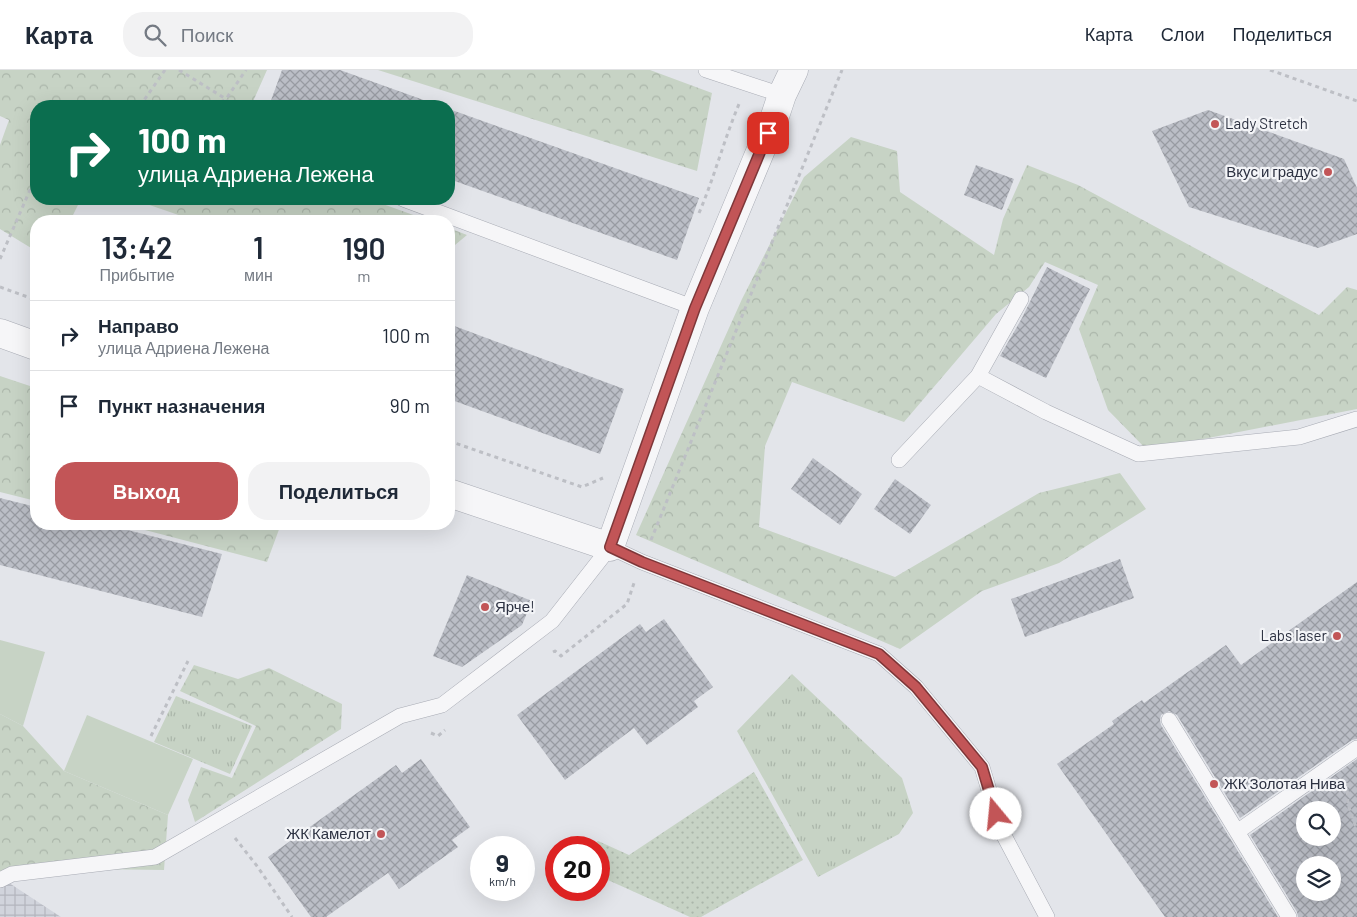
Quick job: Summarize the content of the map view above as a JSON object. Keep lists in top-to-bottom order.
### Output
{
  "places": [
    "Lady Stretch",
    "Вкус и градус",
    "Ярче!",
    "Labs laser",
    "ЖК Золотая Нива",
    "ЖК Камелот"
  ],
  "page": {
    "header": "Карта",
    "search": "Поиск",
    "nav": ["Карта", "Слои", "Поделиться"],
    "turn": ["100 m", "улица Адриена Лежена"],
    "eta": [
      "13:42",
      "Прибытие",
      "1",
      "мин",
      "190",
      "m"
    ],
    "list": [
      {
        "name": "Направо",
        "note": "улица Адриена Лежена",
        "value": "100 m"
      },
      {
        "name": "Пункт назначения",
        "value": "90 m"
      }
    ],
    "buttons": ["Выход", "Поделиться"],
    "speed": "9 km/h",
    "limit": "20"
  }
}
